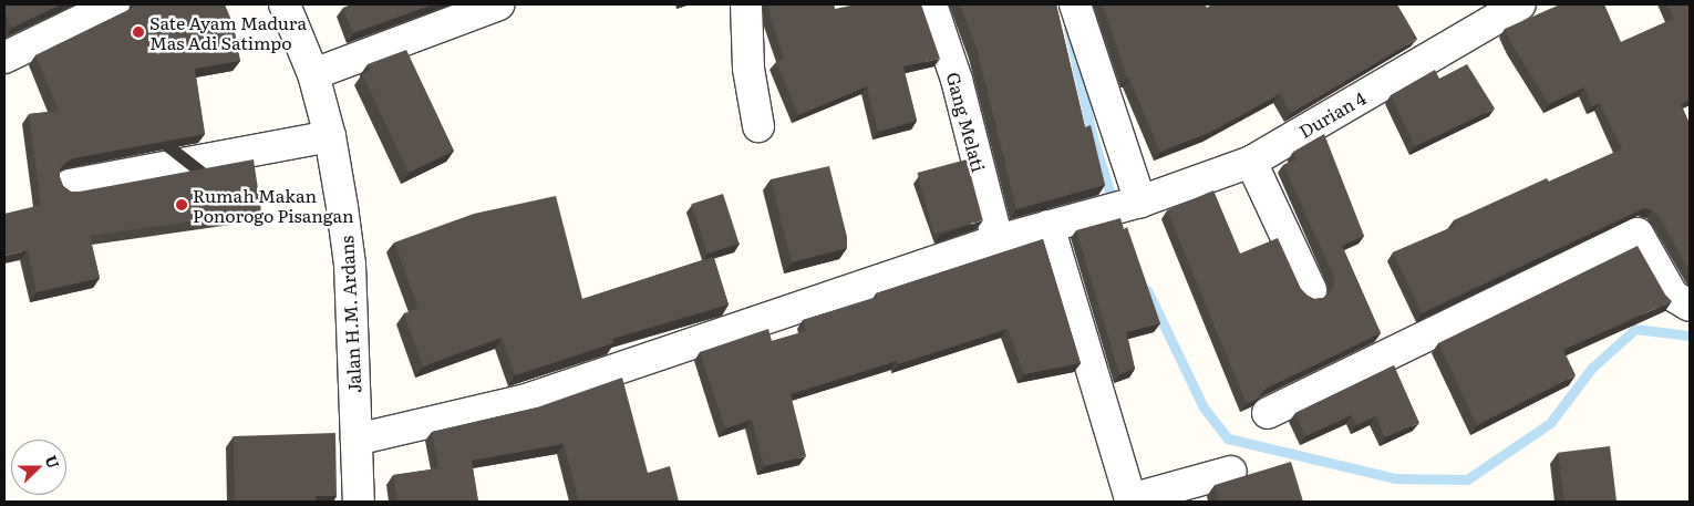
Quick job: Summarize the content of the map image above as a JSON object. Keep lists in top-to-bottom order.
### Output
{
  "streets": {
    "street": ["Durian 4", "Gang Melati", "Jalan H.M. Ardans"]
  },
  "crossings": [
    ["Durian 4", "Gang Melati"],
    ["Durian 4", "Jalan H.M. Ardans"]
  ],
  "places": ["Sate Ayam Madura Mas Adi Satimpo", "Rumah Makan Ponorogo Pisangan"],
  "north": "right"
}
